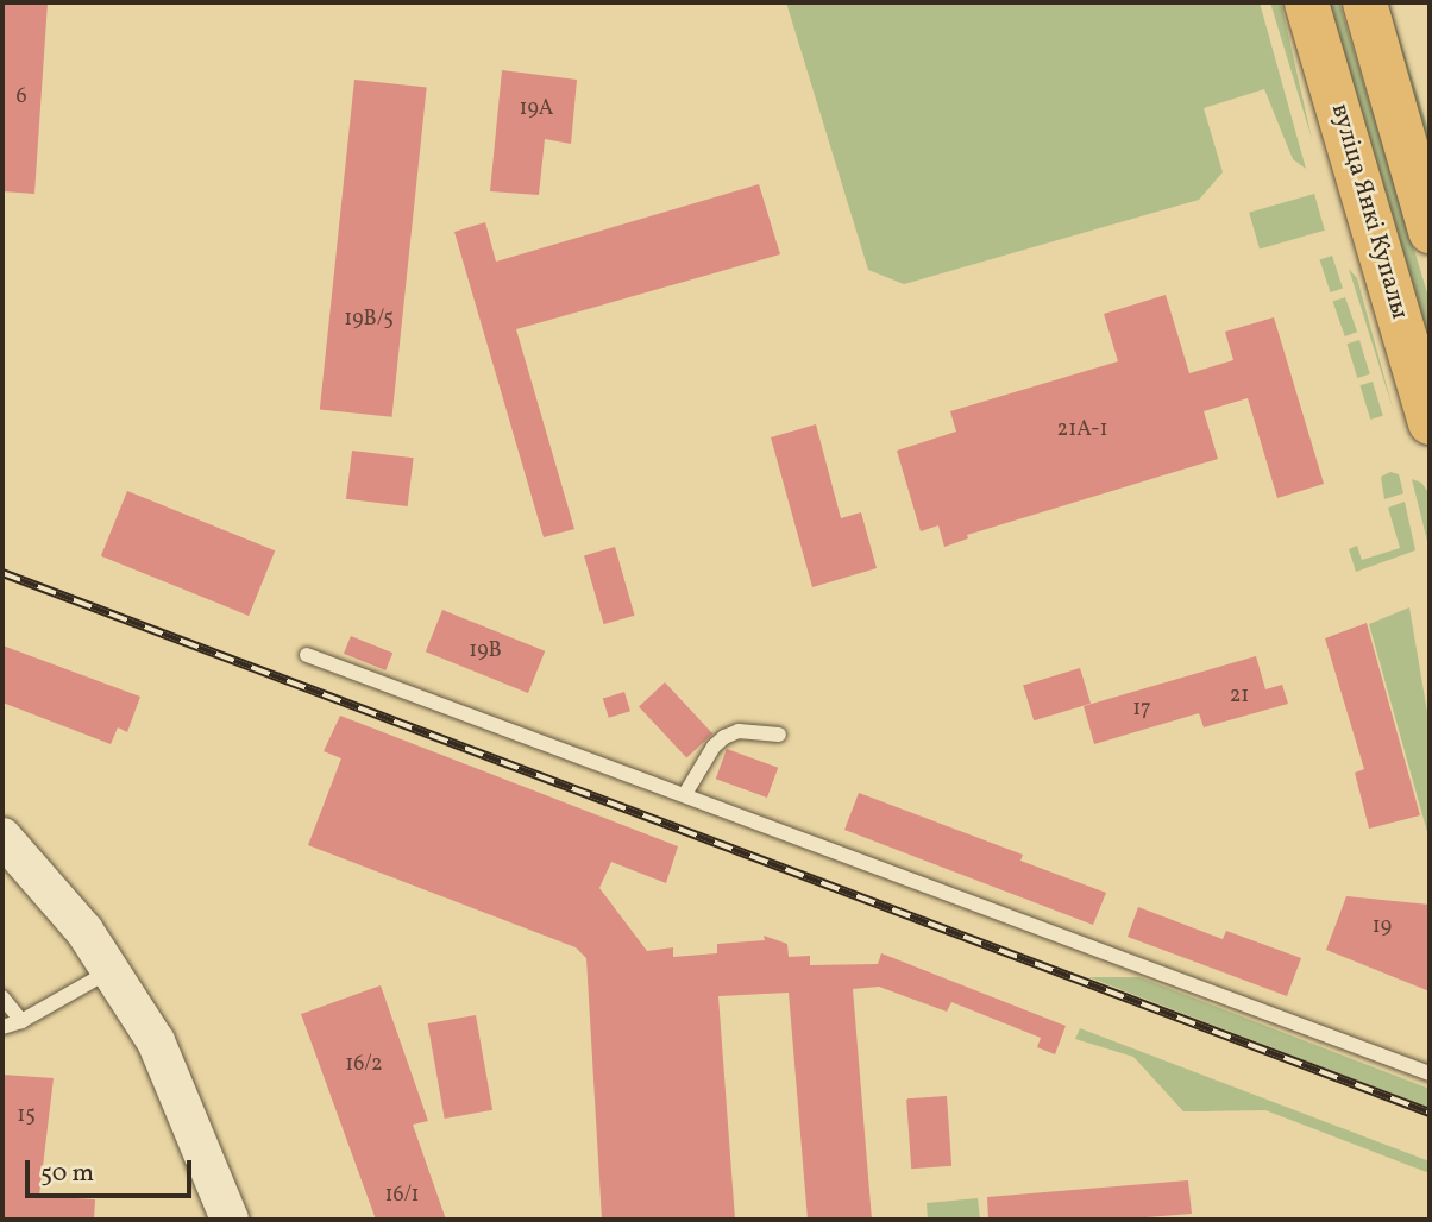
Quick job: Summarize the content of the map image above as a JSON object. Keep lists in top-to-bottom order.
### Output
{
  "streets": {
    "main road": ["вуліца Янкі Купалы"]
  },
  "house_numbers": [
    "6",
    "19А",
    "19В/5",
    "21А-1",
    "19В",
    "21",
    "17",
    "19",
    "16/2",
    "15",
    "16/1"
  ],
  "scale_bar": "50 m"
}
